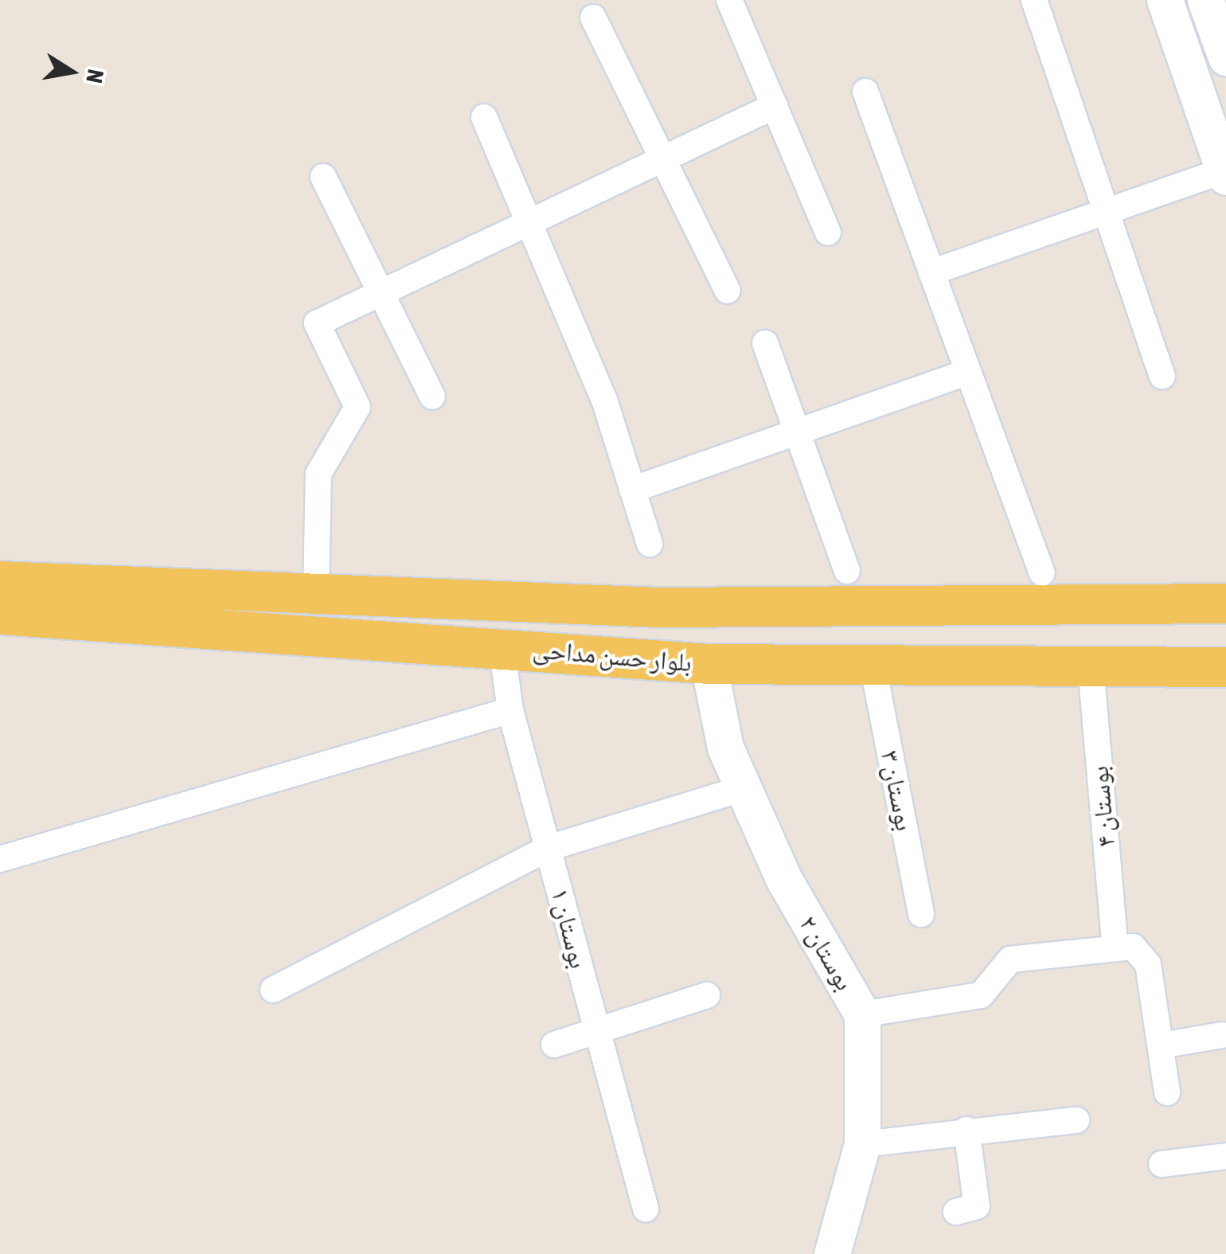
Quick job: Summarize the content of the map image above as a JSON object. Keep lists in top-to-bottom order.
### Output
{
  "streets": {
    "main road": ["بلوار حسن مداحی"],
    "street": [
      "بوستان ۳",
      "بوستان ۴",
      "بوستان ۱",
      "بوستان ۲"
    ]
  },
  "crossings": [
    ["بلوار حسن مداحی", "بوستان ۳"],
    ["بلوار حسن مداحی", "بوستان ۴"],
    ["بلوار حسن مداحی", "بوستان ۱"],
    ["بلوار حسن مداحی", "بوستان ۲"]
  ],
  "north": "right"
}
